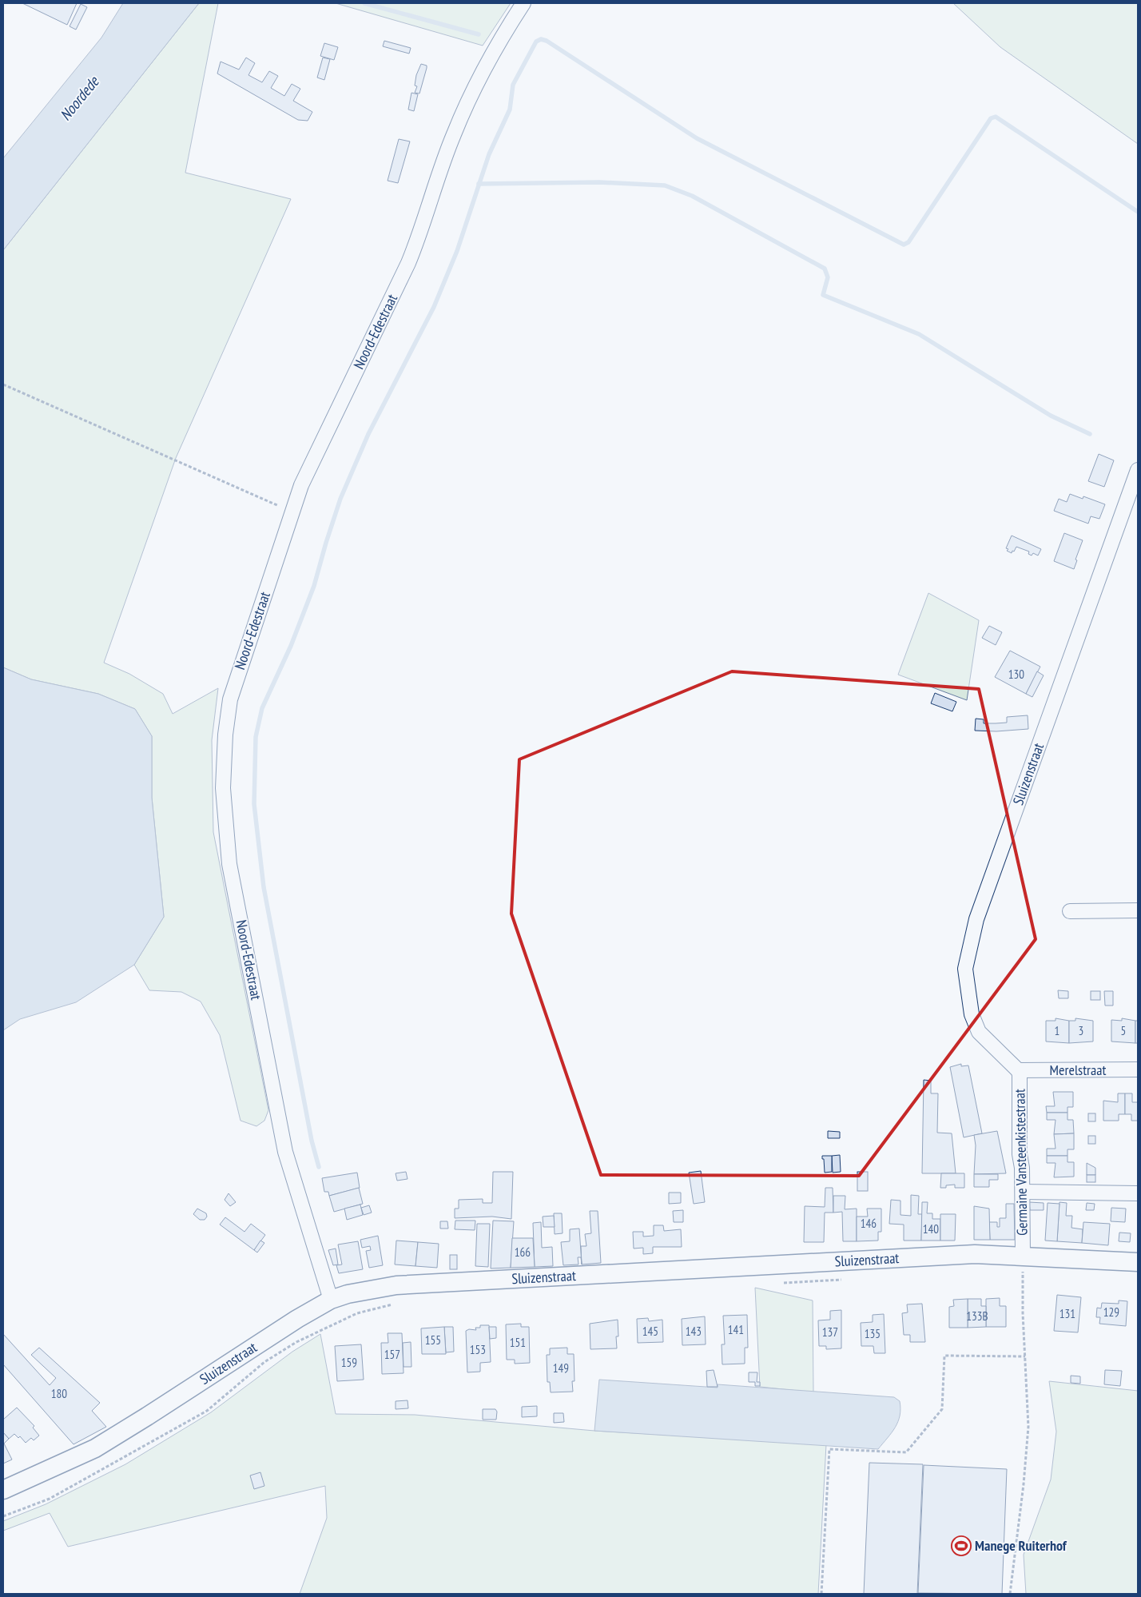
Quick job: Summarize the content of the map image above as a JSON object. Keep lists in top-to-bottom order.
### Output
{
  "streets": {
    "street": [
      "Noord-Edestraat",
      "Sluizenstraat",
      "Merelstraat",
      "Germaine Vansteenkistestraat"
    ]
  },
  "crossings": [
    ["Noord-Edestraat", "Sluizenstraat"],
    ["Sluizenstraat", "Merelstraat"],
    ["Sluizenstraat", "Germaine Vansteenkistestraat"],
    ["Merelstraat", "Germaine Vansteenkistestraat"]
  ],
  "water": ["Noordede"],
  "places": {
    "sports": ["Manege Ruiterhof"]
  },
  "house_numbers": [
    "130",
    "1",
    "3",
    "5",
    "146",
    "140",
    "166",
    "129",
    "131",
    "133B",
    "141",
    "145",
    "143",
    "137",
    "135",
    "155",
    "151",
    "153",
    "157",
    "159",
    "149",
    "180"
  ]
}
